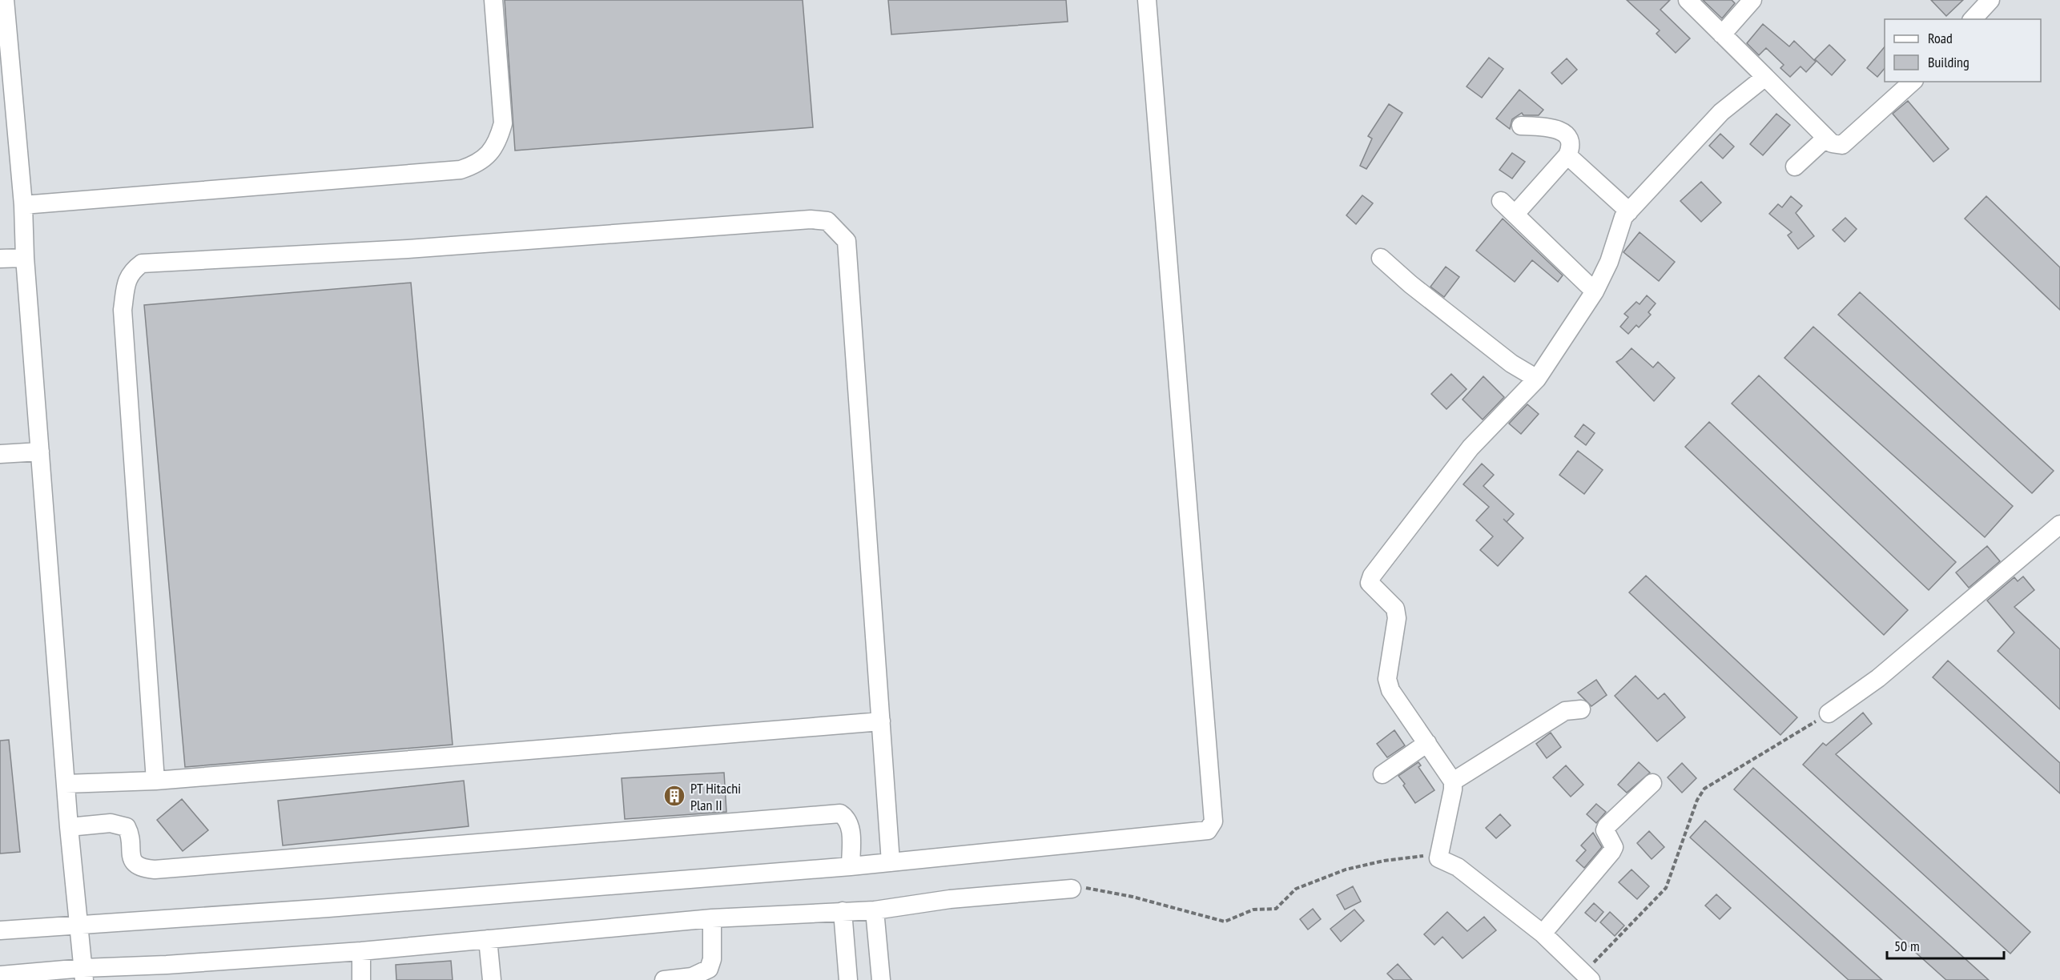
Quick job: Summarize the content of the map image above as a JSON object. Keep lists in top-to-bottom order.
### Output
{
  "places": {
    "building": ["PT Hitachi Plan II"]
  },
  "legend": ["Road", "Building"],
  "scale_bar": "50 m"
}
